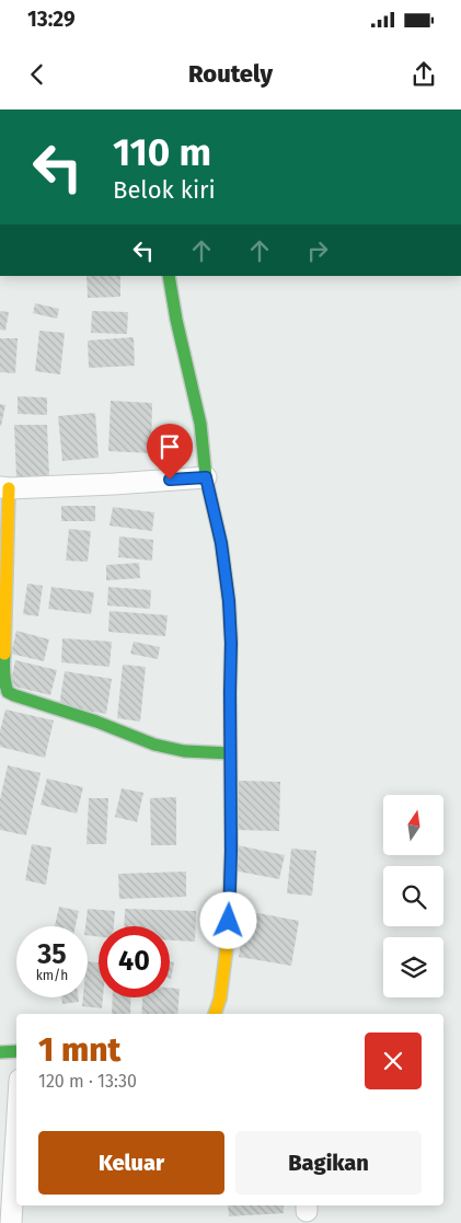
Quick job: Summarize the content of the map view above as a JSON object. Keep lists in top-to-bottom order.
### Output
{
  "north": "top",
  "page": {
    "status": "13:29",
    "header": "Routely",
    "turn": ["110 m", "Belok kiri"],
    "speed": "35 km/h",
    "limit": "40",
    "heading": ["1 mnt", "120 m · 13:30"],
    "buttons": ["Keluar", "Bagikan"]
  }
}
